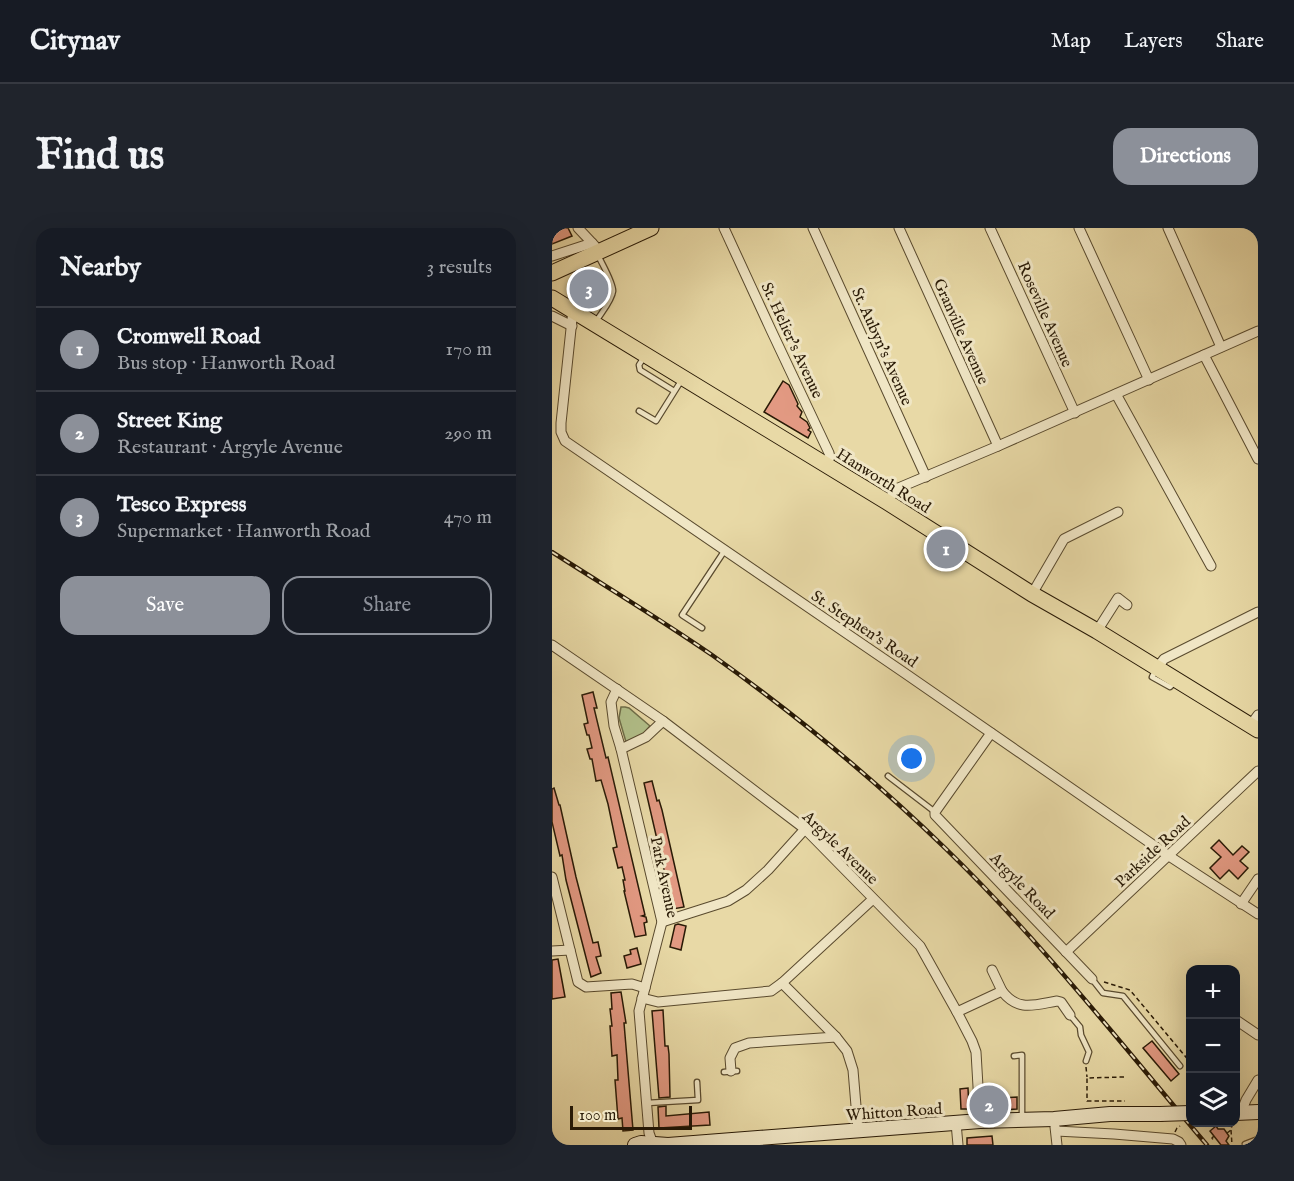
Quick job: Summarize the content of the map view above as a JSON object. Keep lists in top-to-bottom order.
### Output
{
  "streets": {
    "main road": ["Hanworth Road", "Whitton Road"],
    "street": [
      "Roseville Avenue",
      "Granville Avenue",
      "St. Helier's Avenue",
      "St. Aubyn's Avenue",
      "St. Stephen's Road",
      "Argyle Avenue",
      "Parkside Road",
      "Park Avenue",
      "Argyle Road"
    ]
  },
  "crossings": [
    ["St. Helier's Avenue", "Hanworth Road"],
    ["Hanworth Road", "St. Stephen's Road"],
    ["St. Stephen's Road", "Parkside Road"],
    ["Argyle Avenue", "Park Avenue"],
    ["Argyle Avenue", "Whitton Road"],
    ["Parkside Road", "Argyle Road"],
    ["Park Avenue", "Whitton Road"]
  ],
  "scale_bar": "100 m",
  "page": {
    "header": "Citynav",
    "nav": ["Map", "Layers", "Share"],
    "buttons": [
      "Directions",
      ["Save", "Share"]
    ],
    "title": "Find us",
    "heading": ["Nearby", "3 results"],
    "pins": ["3", "1", "2"],
    "list": [
      {
        "mark": "1",
        "name": "Cromwell Road",
        "note": "Bus stop · Hanworth Road",
        "value": "170 m"
      },
      {
        "mark": "2",
        "name": "Street King",
        "note": "Restaurant · Argyle Avenue",
        "value": "290 m"
      },
      {
        "mark": "3",
        "name": "Tesco Express",
        "note": "Supermarket · Hanworth Road",
        "value": "470 m"
      }
    ],
    "map_buttons": ["+", "−"],
    "scale": "100 m"
  }
}
